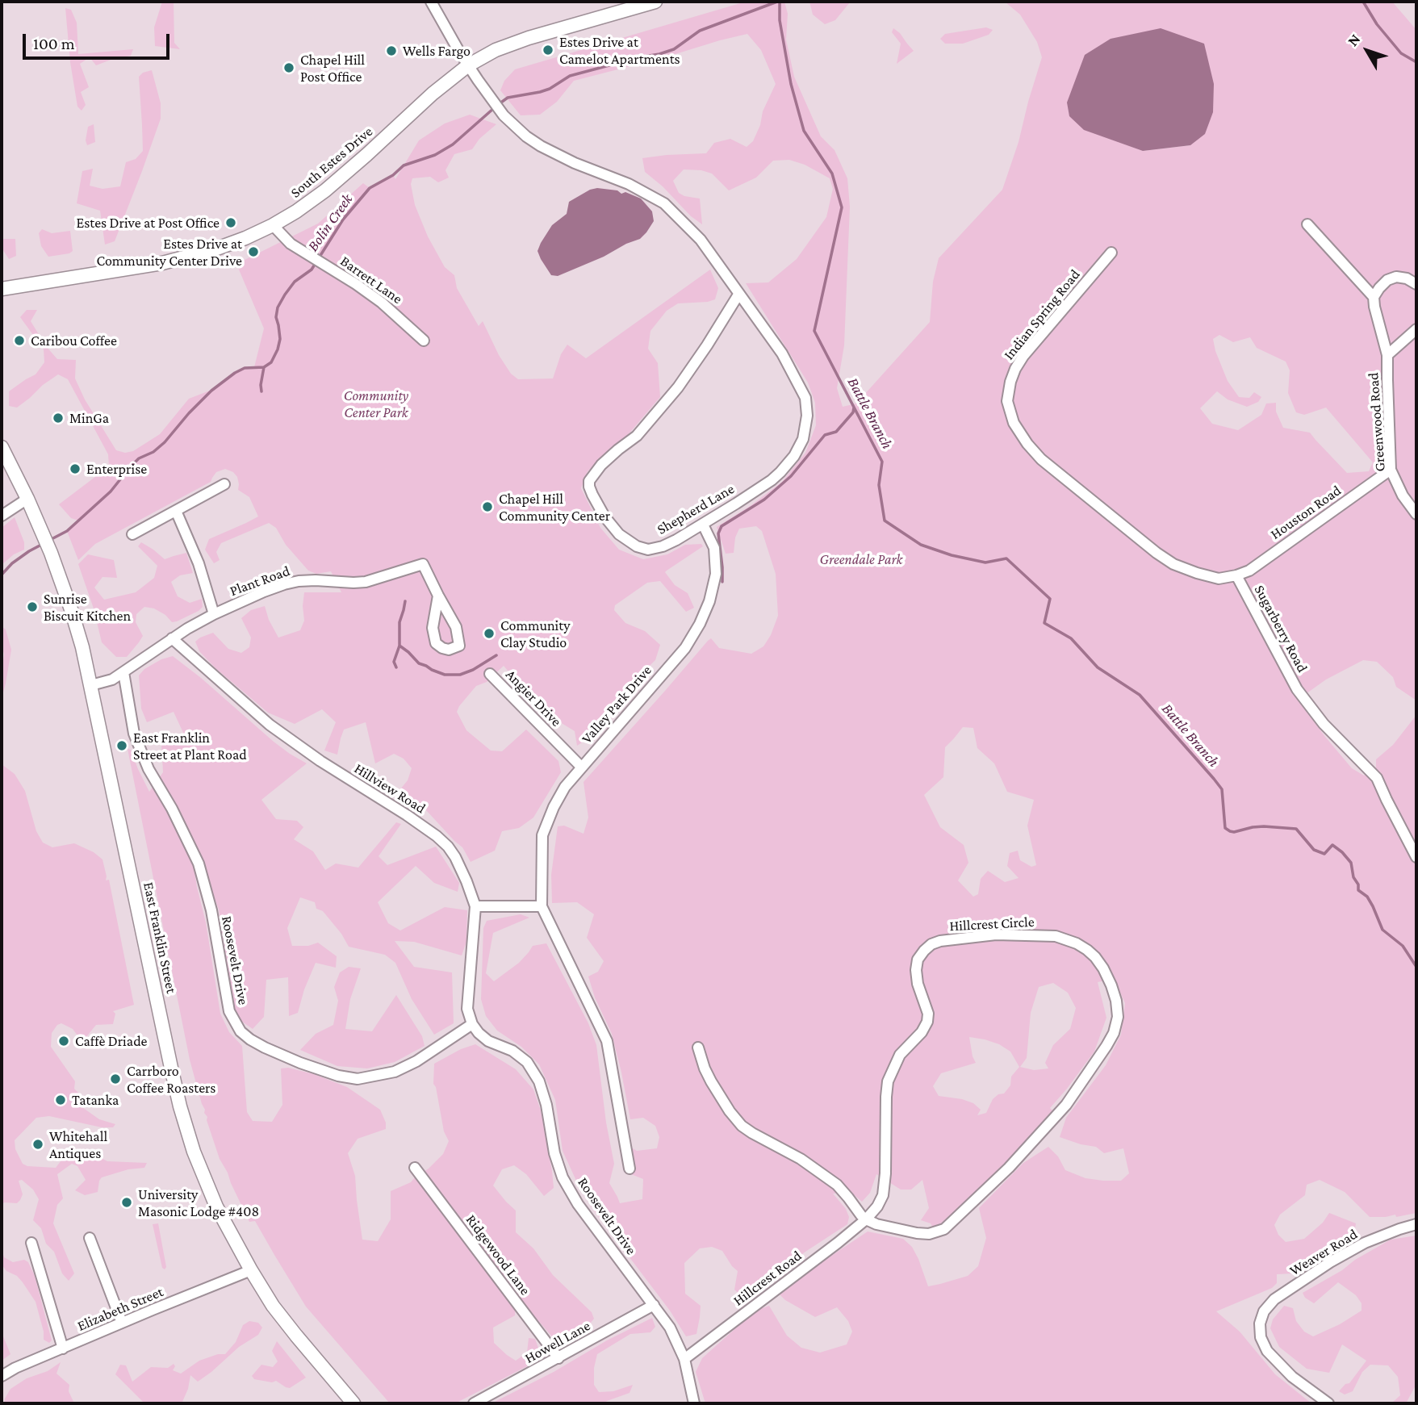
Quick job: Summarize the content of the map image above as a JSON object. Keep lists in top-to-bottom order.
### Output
{
  "streets": {
    "main road": ["South Estes Drive", "East Franklin Street"],
    "street": [
      "Barrett Lane",
      "Indian Spring Road",
      "Greenwood Road",
      "Shepherd Lane",
      "Houston Road",
      "Plant Road",
      "Sugarberry Road",
      "Angier Drive",
      "Valley Park Drive",
      "Hillview Road",
      "Hillcrest Circle",
      "Roosevelt Drive",
      "Weaver Road",
      "Ridgewood Lane",
      "Hillcrest Road",
      "Elizabeth Street",
      "Howell Lane"
    ]
  },
  "crossings": [
    ["South Estes Drive", "Barrett Lane"],
    ["South Estes Drive", "Shepherd Lane"],
    ["Indian Spring Road", "Sugarberry Road"],
    ["Greenwood Road", "Houston Road"],
    ["Shepherd Lane", "Valley Park Drive"],
    ["Houston Road", "Sugarberry Road"],
    ["Plant Road", "Hillview Road"],
    ["Plant Road", "East Franklin Street"],
    ["Plant Road", "Roosevelt Drive"],
    ["Angier Drive", "Valley Park Drive"],
    ["Hillview Road", "Roosevelt Drive"],
    ["Hillcrest Circle", "Hillcrest Road"],
    ["East Franklin Street", "Elizabeth Street"],
    ["Roosevelt Drive", "Hillcrest Road"],
    ["Roosevelt Drive", "Howell Lane"],
    ["Ridgewood Lane", "Howell Lane"]
  ],
  "water": ["Bolin Creek", "Battle Branch"],
  "parks": ["Community Center Park", "Greendale Park"],
  "places": [
    "Estes Drive at Camelot Apartments",
    "Wells Fargo",
    "Chapel Hill Post Office",
    "Estes Drive at Post Office",
    "Estes Drive at Community Center Drive",
    "Caribou Coffee",
    "MinGa",
    "Enterprise",
    "Chapel Hill Community Center",
    "Sunrise Biscuit Kitchen",
    "Community Clay Studio",
    "East Franklin Street at Plant Road",
    "Caffè Driade",
    "Carrboro Coffee Roasters",
    "Tatanka",
    "Whitehall Antiques",
    "University Masonic Lodge #408"
  ],
  "scale_bar": "100 m",
  "north": "top left"
}
